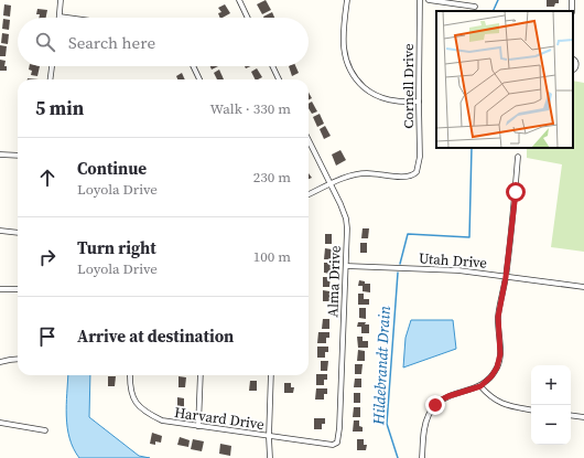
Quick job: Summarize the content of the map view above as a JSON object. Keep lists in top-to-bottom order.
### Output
{
  "streets": {
    "street": [
      "Cornell Drive",
      "Utah Drive",
      "Alma Drive",
      "Harvard Drive"
    ]
  },
  "crossings": [
    ["Cornell Drive", "Alma Drive"],
    ["Utah Drive", "Alma Drive"],
    ["Alma Drive", "Harvard Drive"]
  ],
  "water": ["Hildebrandt Drain"],
  "page": {
    "search": "Search here",
    "heading": ["5 min", "Walk · 330 m"],
    "list": [
      ["Continue", "Loyola Drive", "230 m"],
      ["Turn right", "Loyola Drive", "100 m"],
      "Arrive at destination"
    ],
    "map_buttons": ["+", "−"]
  }
}
